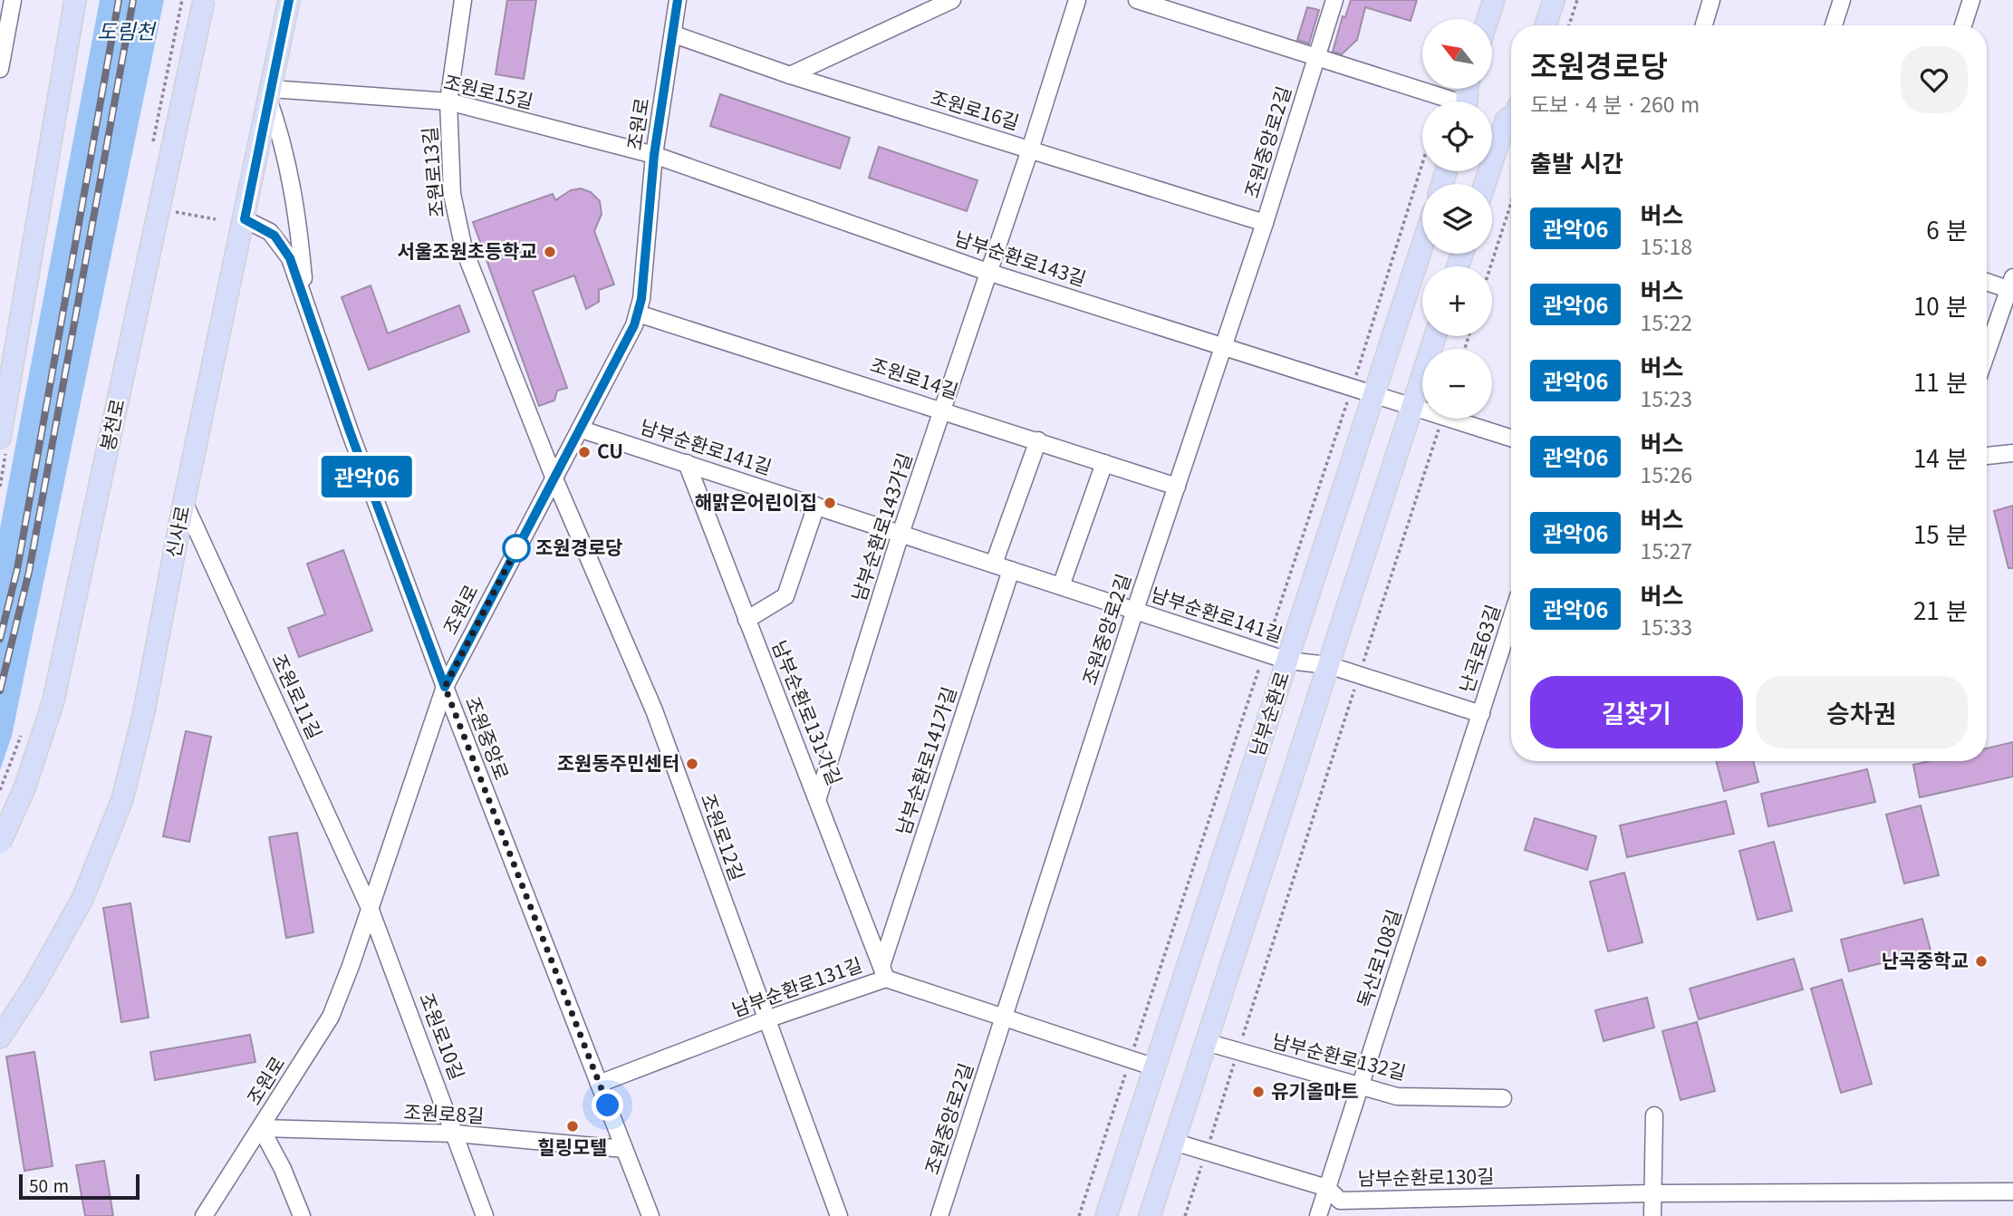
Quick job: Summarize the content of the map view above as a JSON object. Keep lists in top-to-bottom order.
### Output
{
  "streets": {
    "main road": ["봉천로", "신사로", "남부순환로"],
    "street": [
      "조원로15길",
      "조원로16길",
      "조원로",
      "조원중앙로2길",
      "조원로13길",
      "남부순환로143길",
      "조원로14길",
      "남부순환로141길",
      "남부순환로143가길",
      "난곡로63길",
      "조원로11길",
      "남부순환로131가길",
      "조원중앙로",
      "남부순환로141가길",
      "조원로12길",
      "독산로108길",
      "남부순환로131길",
      "조원로10길",
      "남부순환로132길",
      "조원로8길",
      "남부순환로130길"
    ]
  },
  "crossings": [
    ["조원로15길", "조원로"],
    ["조원로15길", "조원로13길"],
    ["조원로15길", "남부순환로143길"],
    ["조원로15길", "신사로"],
    ["조원로16길", "조원로"],
    ["조원로16길", "조원중앙로2길"],
    ["조원로16길", "남부순환로143가길"],
    ["조원로", "조원로13길"],
    ["조원로", "남부순환로143길"],
    ["조원로", "조원로14길"],
    ["조원로", "남부순환로141길"],
    ["조원로", "조원로11길"],
    ["조원로", "조원중앙로"],
    ["조원로", "조원로12길"],
    ["조원로", "조원로10길"],
    ["조원로", "조원로8길"],
    ["조원중앙로2길", "남부순환로143길"],
    ["조원중앙로2길", "조원로14길"],
    ["조원중앙로2길", "남부순환로141길"],
    ["조원중앙로2길", "남부순환로131길"],
    ["조원로13길", "조원로12길"],
    ["남부순환로143길", "남부순환로143가길"],
    ["남부순환로143길", "남부순환로"],
    ["조원로14길", "남부순환로143가길"],
    ["남부순환로141길", "남부순환로143가길"],
    ["남부순환로141길", "난곡로63길"],
    ["남부순환로141길", "남부순환로131가길"],
    ["남부순환로141길", "남부순환로"],
    ["남부순환로141길", "남부순환로141가길"],
    ["남부순환로141길", "독산로108길"],
    ["남부순환로143가길", "남부순환로131가길"],
    ["신사로", "조원로11길"],
    ["신사로", "조원중앙로"],
    ["난곡로63길", "독산로108길"],
    ["조원로11길", "조원로10길"],
    ["남부순환로131가길", "남부순환로141가길"],
    ["남부순환로131가길", "남부순환로131길"],
    ["남부순환로", "남부순환로131길"],
    ["조원중앙로", "남부순환로131길"],
    ["조원중앙로", "조원로8길"],
    ["남부순환로141가길", "남부순환로131길"],
    ["조원로12길", "남부순환로131길"],
    ["독산로108길", "남부순환로132길"],
    ["독산로108길", "남부순환로130길"],
    ["조원로10길", "조원로8길"]
  ],
  "water": ["도림천"],
  "places": [
    "서울조원초등학교",
    "CU",
    "해맑은어린이집",
    "조원경로당",
    "조원동주민센터",
    "난곡중학교",
    "유기올마트",
    "힐링모텔"
  ],
  "lines": ["bus line 관악06"],
  "scale_bar": "50 m",
  "north": "top left",
  "page": {
    "on_map": "관악06",
    "map_buttons": ["+", "−"],
    "heading": [
      ["조원경로당", "도보 · 4 분 · 260 m"],
      "출발 시간"
    ],
    "list": [
      {
        "mark": "관악06",
        "name": "버스",
        "note": "15:18",
        "value": "6 분"
      },
      {
        "mark": "관악06",
        "name": "버스",
        "note": "15:22",
        "value": "10 분"
      },
      {
        "mark": "관악06",
        "name": "버스",
        "note": "15:23",
        "value": "11 분"
      },
      {
        "mark": "관악06",
        "name": "버스",
        "note": "15:26",
        "value": "14 분"
      },
      {
        "mark": "관악06",
        "name": "버스",
        "note": "15:27",
        "value": "15 분"
      },
      {
        "mark": "관악06",
        "name": "버스",
        "note": "15:33",
        "value": "21 분"
      }
    ],
    "buttons": ["길찾기", "승차권"],
    "scale": "50 m"
  }
}
